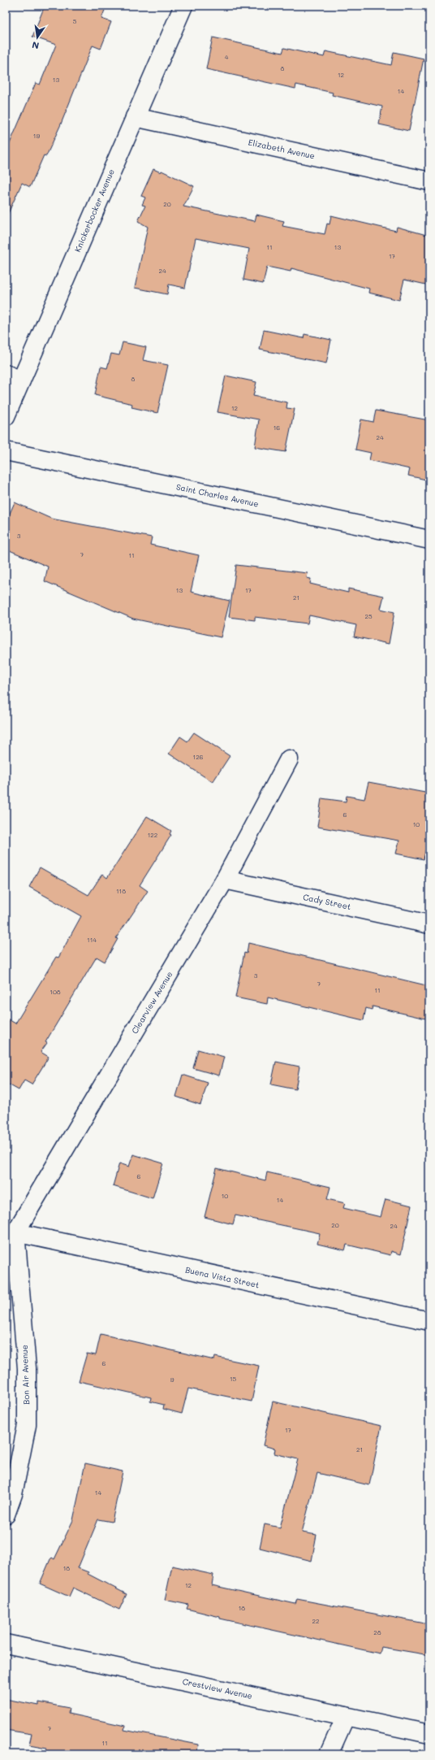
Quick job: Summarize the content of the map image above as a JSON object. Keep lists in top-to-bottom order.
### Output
{
  "streets": {
    "street": [
      "Elizabeth Avenue",
      "Knickerbocker Avenue",
      "Saint Charles Avenue",
      "Cady Street",
      "Clearview Avenue",
      "Buena Vista Street",
      "Bon Air Avenue",
      "Crestview Avenue"
    ]
  },
  "crossings": [
    ["Elizabeth Avenue", "Knickerbocker Avenue"],
    ["Cady Street", "Clearview Avenue"],
    ["Clearview Avenue", "Buena Vista Street"],
    ["Clearview Avenue", "Bon Air Avenue"],
    ["Buena Vista Street", "Bon Air Avenue"]
  ],
  "house_numbers": [
    "5",
    "4",
    "8",
    "12",
    "13",
    "14",
    "19",
    "20",
    "11",
    "13",
    "17",
    "24",
    "8",
    "12",
    "16",
    "24",
    "3",
    "7",
    "11",
    "13",
    "17",
    "21",
    "25",
    "126",
    "6",
    "10",
    "122",
    "118",
    "114",
    "3",
    "7",
    "11",
    "108",
    "6",
    "10",
    "14",
    "20",
    "24",
    "6",
    "15",
    "9",
    "17",
    "21",
    "14",
    "18",
    "12",
    "18",
    "22",
    "28",
    "7",
    "11"
  ],
  "north": "bottom"
}
